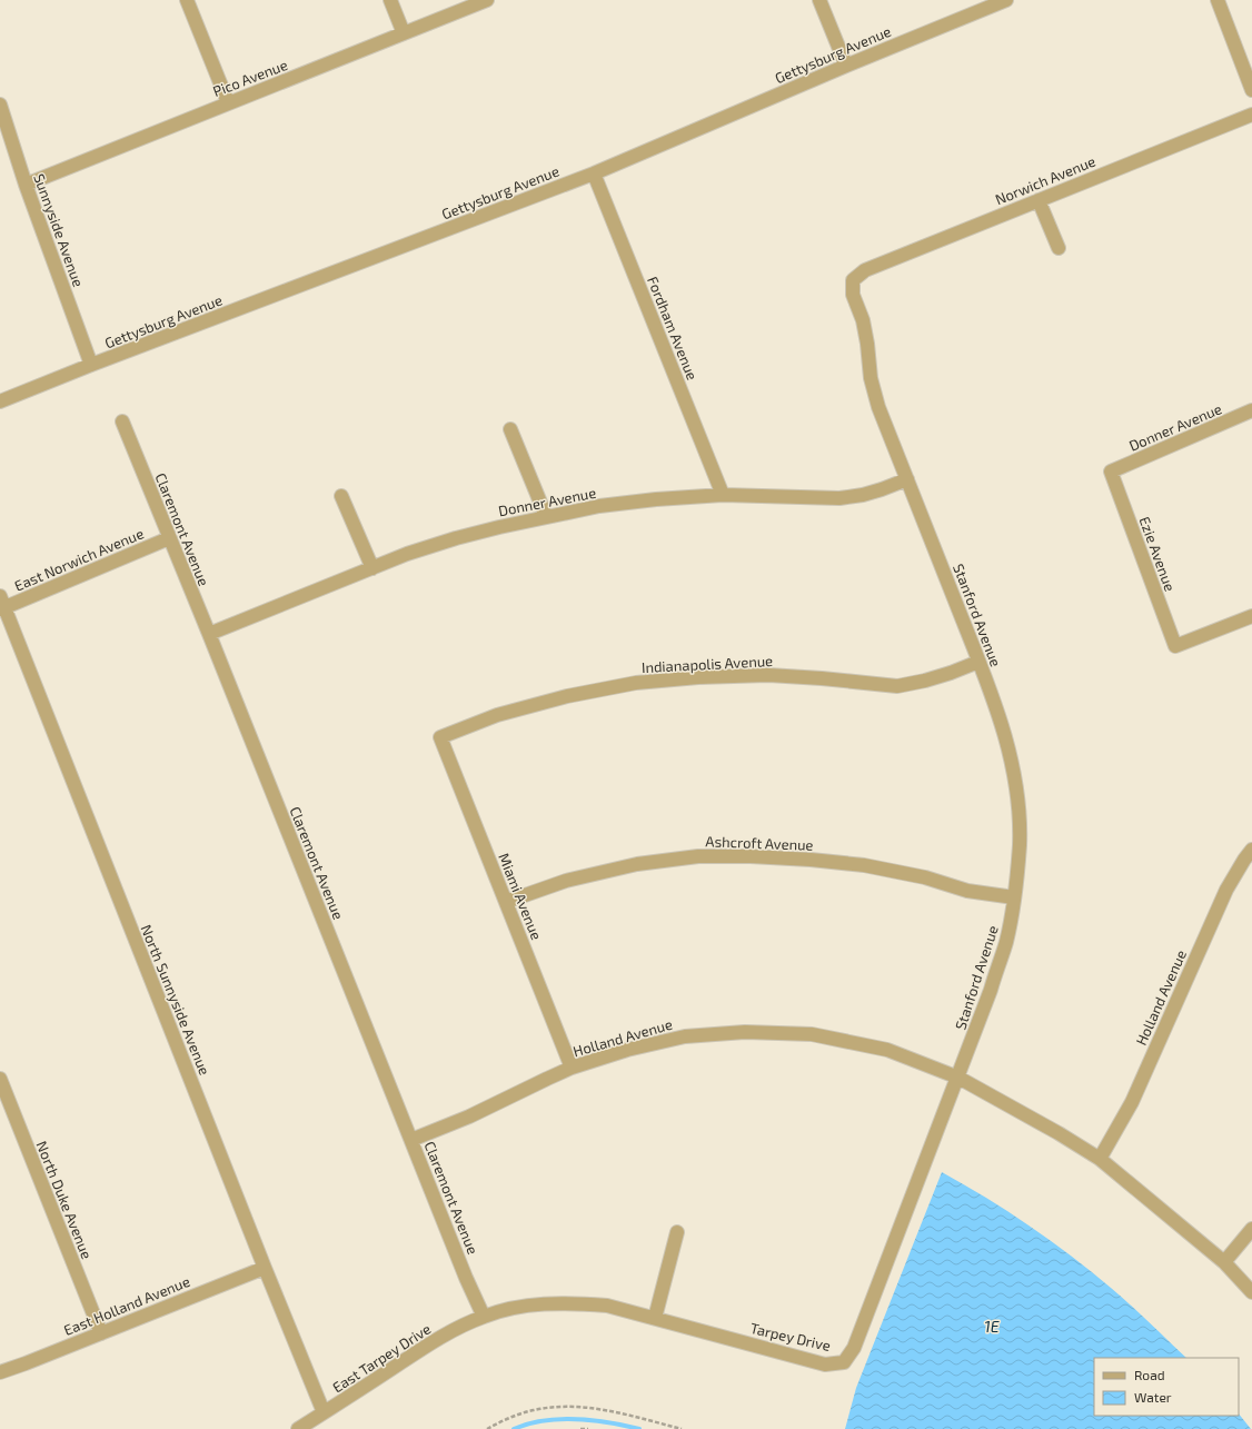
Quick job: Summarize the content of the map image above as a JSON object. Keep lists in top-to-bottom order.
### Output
{
  "streets": {
    "street": [
      "Gettysburg Avenue",
      "Pico Avenue",
      "Norwich Avenue",
      "Sunnyside Avenue",
      "Fordham Avenue",
      "Donner Avenue",
      "Claremont Avenue",
      "Ezie Avenue",
      "East Norwich Avenue",
      "Stanford Avenue",
      "Indianapolis Avenue",
      "Ashcroft Avenue",
      "Miami Avenue",
      "Holland Avenue",
      "North Sunnyside Avenue",
      "North Duke Avenue",
      "East Holland Avenue",
      "Tarpey Drive",
      "East Tarpey Drive"
    ]
  },
  "crossings": [
    ["Gettysburg Avenue", "Sunnyside Avenue"],
    ["Gettysburg Avenue", "Fordham Avenue"],
    ["Pico Avenue", "Sunnyside Avenue"],
    ["Norwich Avenue", "Stanford Avenue"],
    ["Fordham Avenue", "Donner Avenue"],
    ["Donner Avenue", "Claremont Avenue"],
    ["Donner Avenue", "Ezie Avenue"],
    ["Donner Avenue", "Stanford Avenue"],
    ["Claremont Avenue", "East Norwich Avenue"],
    ["Claremont Avenue", "Holland Avenue"],
    ["Claremont Avenue", "Tarpey Drive"],
    ["Claremont Avenue", "East Tarpey Drive"],
    ["East Norwich Avenue", "North Sunnyside Avenue"],
    ["Stanford Avenue", "Indianapolis Avenue"],
    ["Stanford Avenue", "Ashcroft Avenue"],
    ["Stanford Avenue", "Holland Avenue"],
    ["Stanford Avenue", "Tarpey Drive"],
    ["Indianapolis Avenue", "Miami Avenue"],
    ["Ashcroft Avenue", "Miami Avenue"],
    ["Miami Avenue", "Holland Avenue"],
    ["Holland Avenue", "Tarpey Drive"],
    ["North Sunnyside Avenue", "East Holland Avenue"],
    ["North Sunnyside Avenue", "East Tarpey Drive"],
    ["North Duke Avenue", "East Holland Avenue"],
    ["Tarpey Drive", "East Tarpey Drive"]
  ],
  "water": ["1E"],
  "legend": ["Road", "Water"]
}
